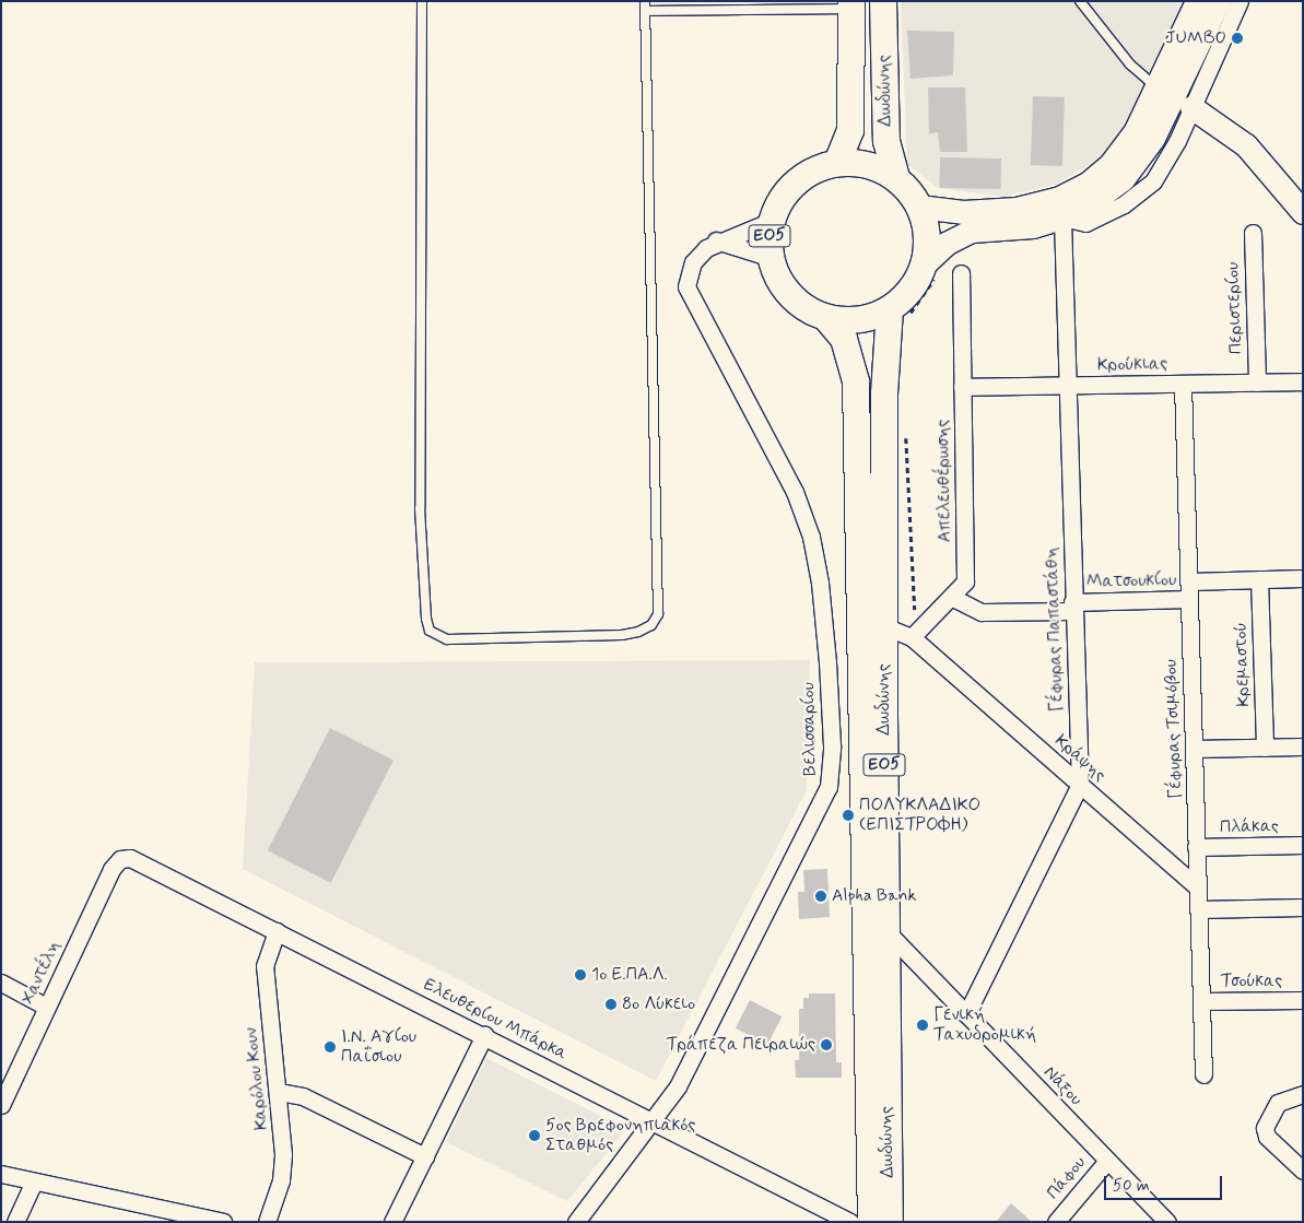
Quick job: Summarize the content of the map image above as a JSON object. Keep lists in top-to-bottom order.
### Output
{
  "streets": {
    "main road": ["Δωδώνης", "ΕΟ5"],
    "street": [
      "Περιστερίου",
      "Κρούκιας",
      "Απελευθέρωσης",
      "Ματσουκίου",
      "Γέφυρας Παπαστάθη",
      "Κρεμαστού",
      "Βελισσαρίου",
      "Γέφυρας Τσιμόβου",
      "Κράψης",
      "Πλάκας",
      "Χαντέλη",
      "Τσούκας",
      "Ελευθερίου Μπάρκα",
      "Καρόλου Κουν",
      "Νάξου",
      "Πάφου"
    ]
  },
  "crossings": [
    ["Δωδώνης", "Βελισσαρίου"],
    ["Δωδώνης", "Ελευθερίου Μπάρκα"],
    ["Δωδώνης", "Νάξου"],
    ["Περιστερίου", "Κρούκιας"],
    ["Κρούκιας", "Απελευθέρωσης"],
    ["Κρούκιας", "Γέφυρας Παπαστάθη"],
    ["Κρούκιας", "Γέφυρας Τσιμόβου"],
    ["Απελευθέρωσης", "Ματσουκίου"],
    ["Απελευθέρωσης", "Κράψης"],
    ["Ματσουκίου", "Γέφυρας Παπαστάθη"],
    ["Ματσουκίου", "Κρεμαστού"],
    ["Ματσουκίου", "Γέφυρας Τσιμόβου"],
    ["Γέφυρας Παπαστάθη", "Κράψης"],
    ["Γέφυρας Παπαστάθη", "Νάξου"],
    ["Βελισσαρίου", "Ελευθερίου Μπάρκα"],
    ["Γέφυρας Τσιμόβου", "Κράψης"],
    ["Γέφυρας Τσιμόβου", "Πλάκας"],
    ["Γέφυρας Τσιμόβου", "Τσούκας"],
    ["Χαντέλη", "Ελευθερίου Μπάρκα"],
    ["Ελευθερίου Μπάρκα", "Καρόλου Κουν"],
    ["Νάξου", "Πάφου"]
  ],
  "places": [
    "JUMBO",
    "ΠΟΛΥΚΛΑΔΙΚΟ (ΕΠΙΣΤΡΟΦΗ)",
    "Alpha Bank",
    "1ο Ε.ΠΑ.Λ.",
    "8ο Λύκειο",
    "Γενική Ταχυδρομική",
    "Τράπεζα Πειραιώς",
    "Ι.Ν. Αγίου Παΐσιου",
    "5ος Βρεφονηπιακός Σταθμός"
  ],
  "scale_bar": "50 m"
}
